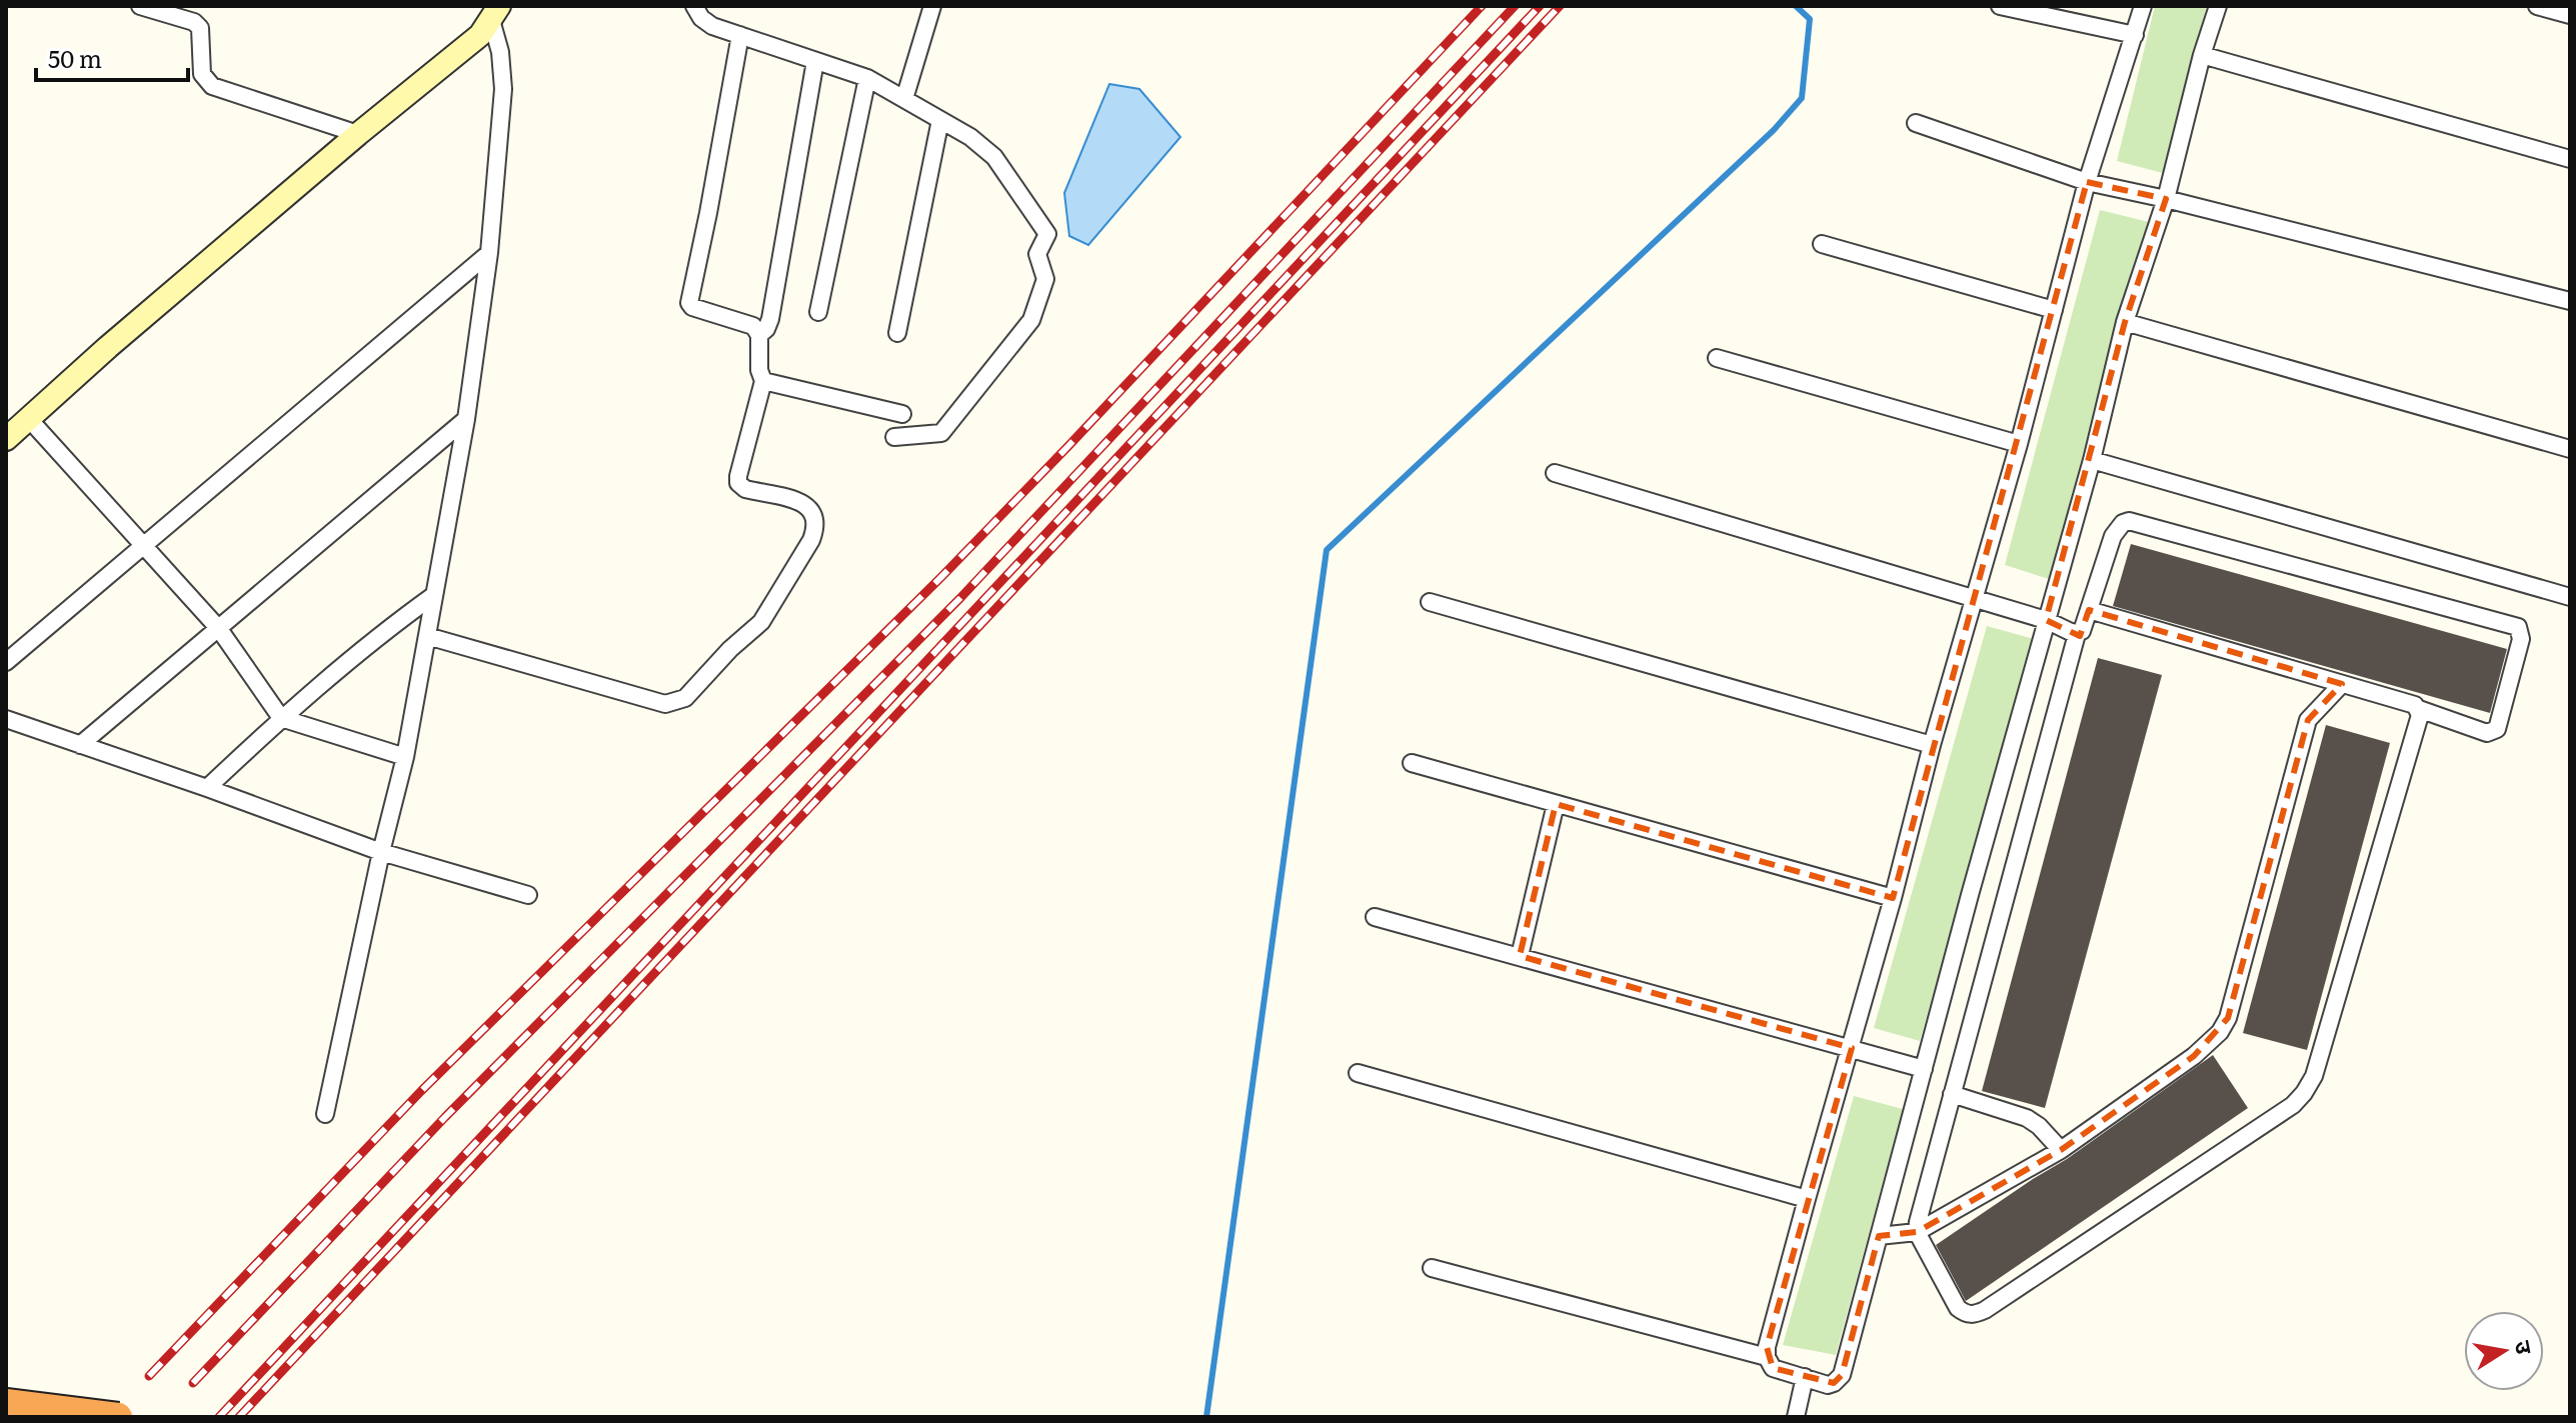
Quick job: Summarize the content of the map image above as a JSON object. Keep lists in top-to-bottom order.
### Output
{
  "scale_bar": "50 m",
  "north": "right"
}
